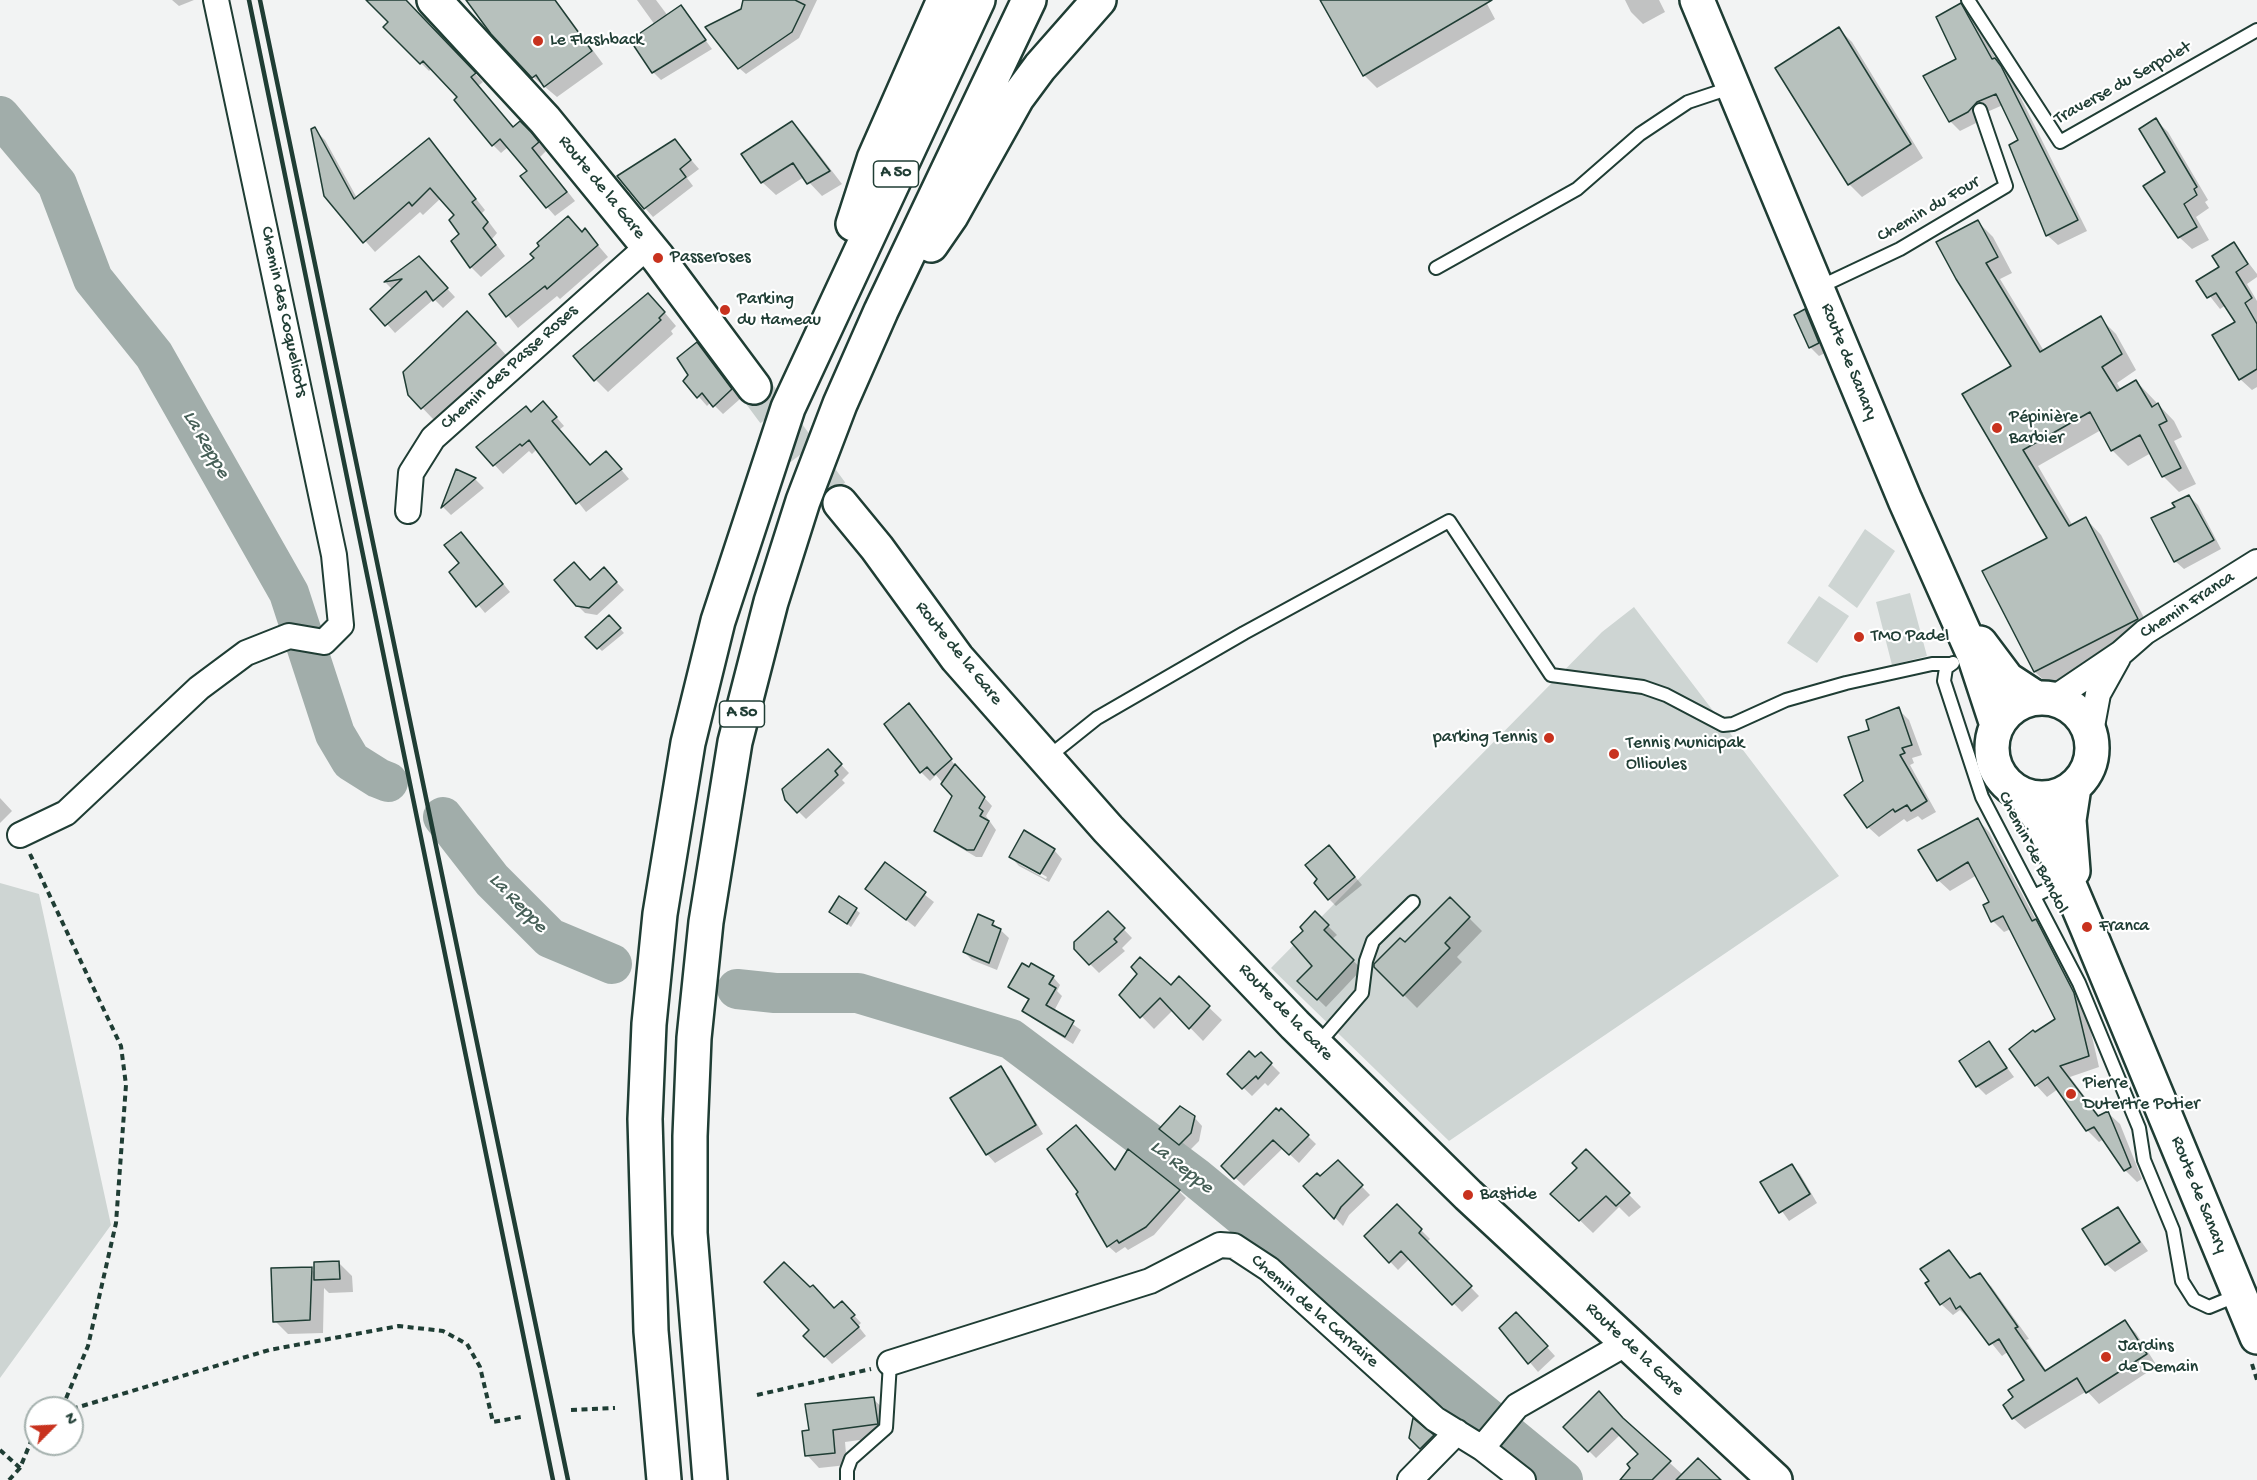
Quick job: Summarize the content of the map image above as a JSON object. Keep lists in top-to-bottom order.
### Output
{
  "streets": {
    "main road": ["A 50", "Route de la Gare", "Route de Sanary"],
    "street": [
      "Chemin des Coquelicots",
      "Chemin des Passe Roses",
      "Chemin Franca",
      "Chemin de la Carraire"
    ],
    "lane": ["Traverse du Serpolet", "Chemin du Four", "Chemin de Bandol"]
  },
  "crossings": [
    ["Route de la Gare", "Chemin des Passe Roses"],
    ["Chemin du Four", "Route de Sanary"],
    ["Route de Sanary", "Chemin Franca"],
    ["Route de Sanary", "Chemin de Bandol"]
  ],
  "water": ["La Reppe"],
  "places": [
    "Le Flashback",
    "Passeroses",
    "Parking du Hameau",
    "Pépinière Barbier",
    "TMO Padel",
    "parking Tennis",
    "Tennis Municipak Ollioules",
    "Franca",
    "Pierre Dutertre Potier",
    "Bastide",
    "Jardins de Demain"
  ],
  "north": "top right"
}
